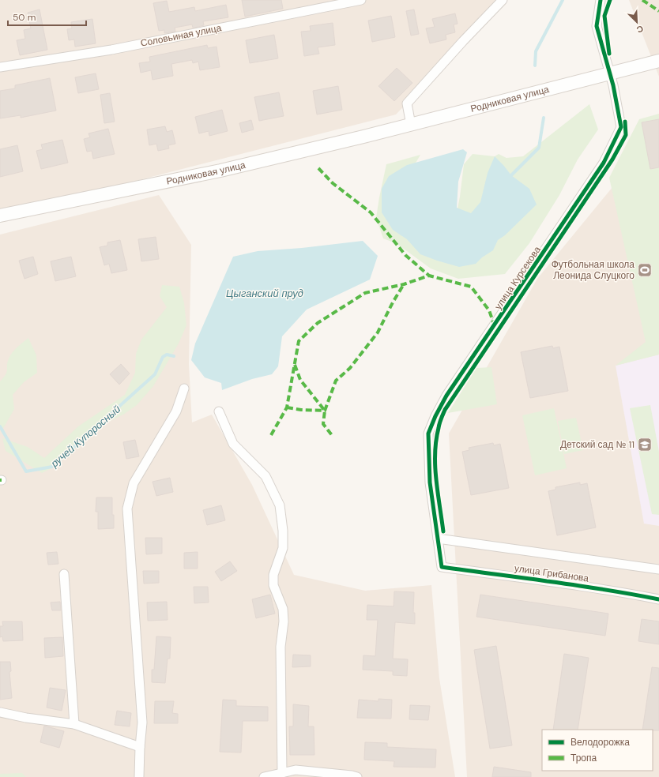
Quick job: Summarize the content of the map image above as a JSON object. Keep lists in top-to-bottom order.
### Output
{
  "streets": {
    "main road": ["Родниковая улица"],
    "street": ["Соловьиная улица", "улица Курсекова", "улица Грибанова"]
  },
  "crossings": [
    ["Родниковая улица", "улица Курсекова"],
    ["улица Курсекова", "улица Грибанова"]
  ],
  "water": ["Цыганский пруд", "ручей Купоросный"],
  "places": {
    "sports": ["Футбольная школа Леонида Слуцкого"],
    "school or university": ["Детский сад № 11"]
  },
  "legend": ["Велодорожка", "Тропа"],
  "scale_bar": "50 m",
  "north": "bottom right"
}
